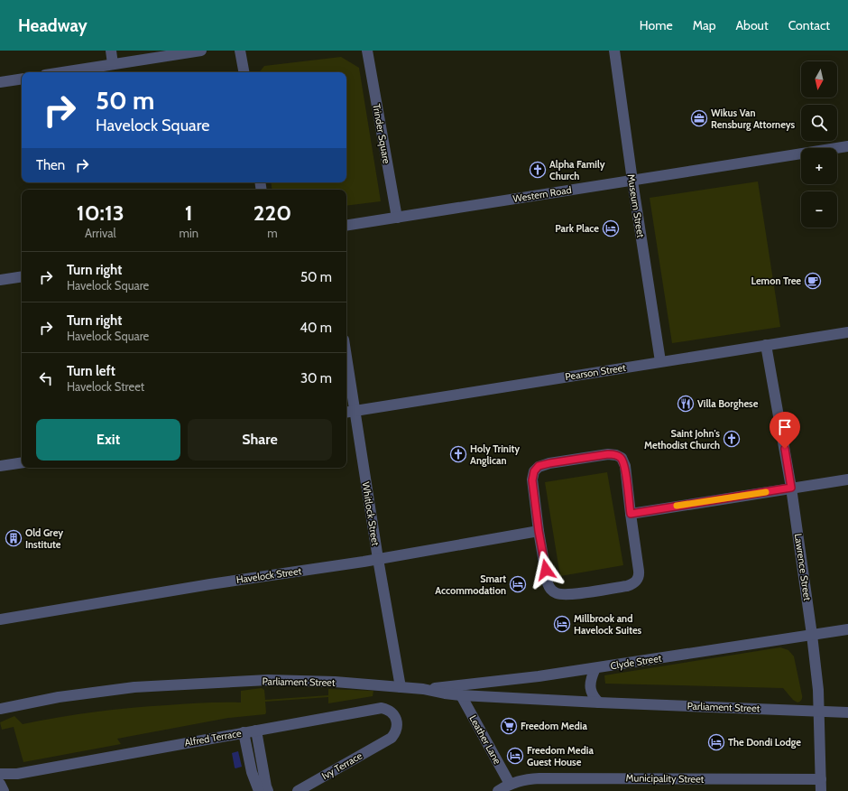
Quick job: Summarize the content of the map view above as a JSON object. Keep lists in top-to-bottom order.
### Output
{
  "streets": {
    "street": [
      "Trinder Square",
      "Western Road",
      "Museum Street",
      "Pearson Street",
      "Whitlock Street",
      "Lawrence Street",
      "Havelock Street",
      "Clyde Street",
      "Parliament Street",
      "Alfred Terrace",
      "Leather Lane",
      "Ivy Terrace",
      "Municipality Street"
    ]
  },
  "crossings": [
    ["Trinder Square", "Western Road"],
    ["Western Road", "Museum Street"],
    ["Museum Street", "Pearson Street"],
    ["Pearson Street", "Whitlock Street"],
    ["Pearson Street", "Lawrence Street"],
    ["Whitlock Street", "Havelock Street"],
    ["Whitlock Street", "Parliament Street"],
    ["Lawrence Street", "Clyde Street"],
    ["Lawrence Street", "Parliament Street"],
    ["Lawrence Street", "Municipality Street"],
    ["Clyde Street", "Parliament Street"],
    ["Parliament Street", "Leather Lane"],
    ["Alfred Terrace", "Ivy Terrace"],
    ["Leather Lane", "Municipality Street"]
  ],
  "places": {
    "office": ["Wikus Van Rensburg Attorneys"],
    "church": ["Alpha Family Church", "Saint John's Methodist Church", "Holy Trinity Anglican"],
    "hotel": [
      "Park Place",
      "Smart Accommodation",
      "Millbrook and Havelock Suites",
      "The Dondi Lodge",
      "Freedom Media Guest House"
    ],
    "cafe": ["Lemon Tree"],
    "restaurant": ["Villa Borghese"],
    "building": ["Old Grey Institute"],
    "supermarket": ["Freedom Media"]
  },
  "north": "bottom",
  "page": {
    "header": "Headway",
    "nav": [
      "Home",
      "Map",
      "About",
      "Contact"
    ],
    "map_buttons": ["+", "−"],
    "turn": ["50 m", "Havelock Square"],
    "then": "Then",
    "eta": [
      "10:13",
      "Arrival",
      "1",
      "min",
      "220",
      "m"
    ],
    "list": [
      {
        "name": "Turn right",
        "note": "Havelock Square",
        "value": "50 m"
      },
      {
        "name": "Turn right",
        "note": "Havelock Square",
        "value": "40 m"
      },
      {
        "name": "Turn left",
        "note": "Havelock Street",
        "value": "30 m"
      }
    ],
    "buttons": ["Exit", "Share"]
  }
}
